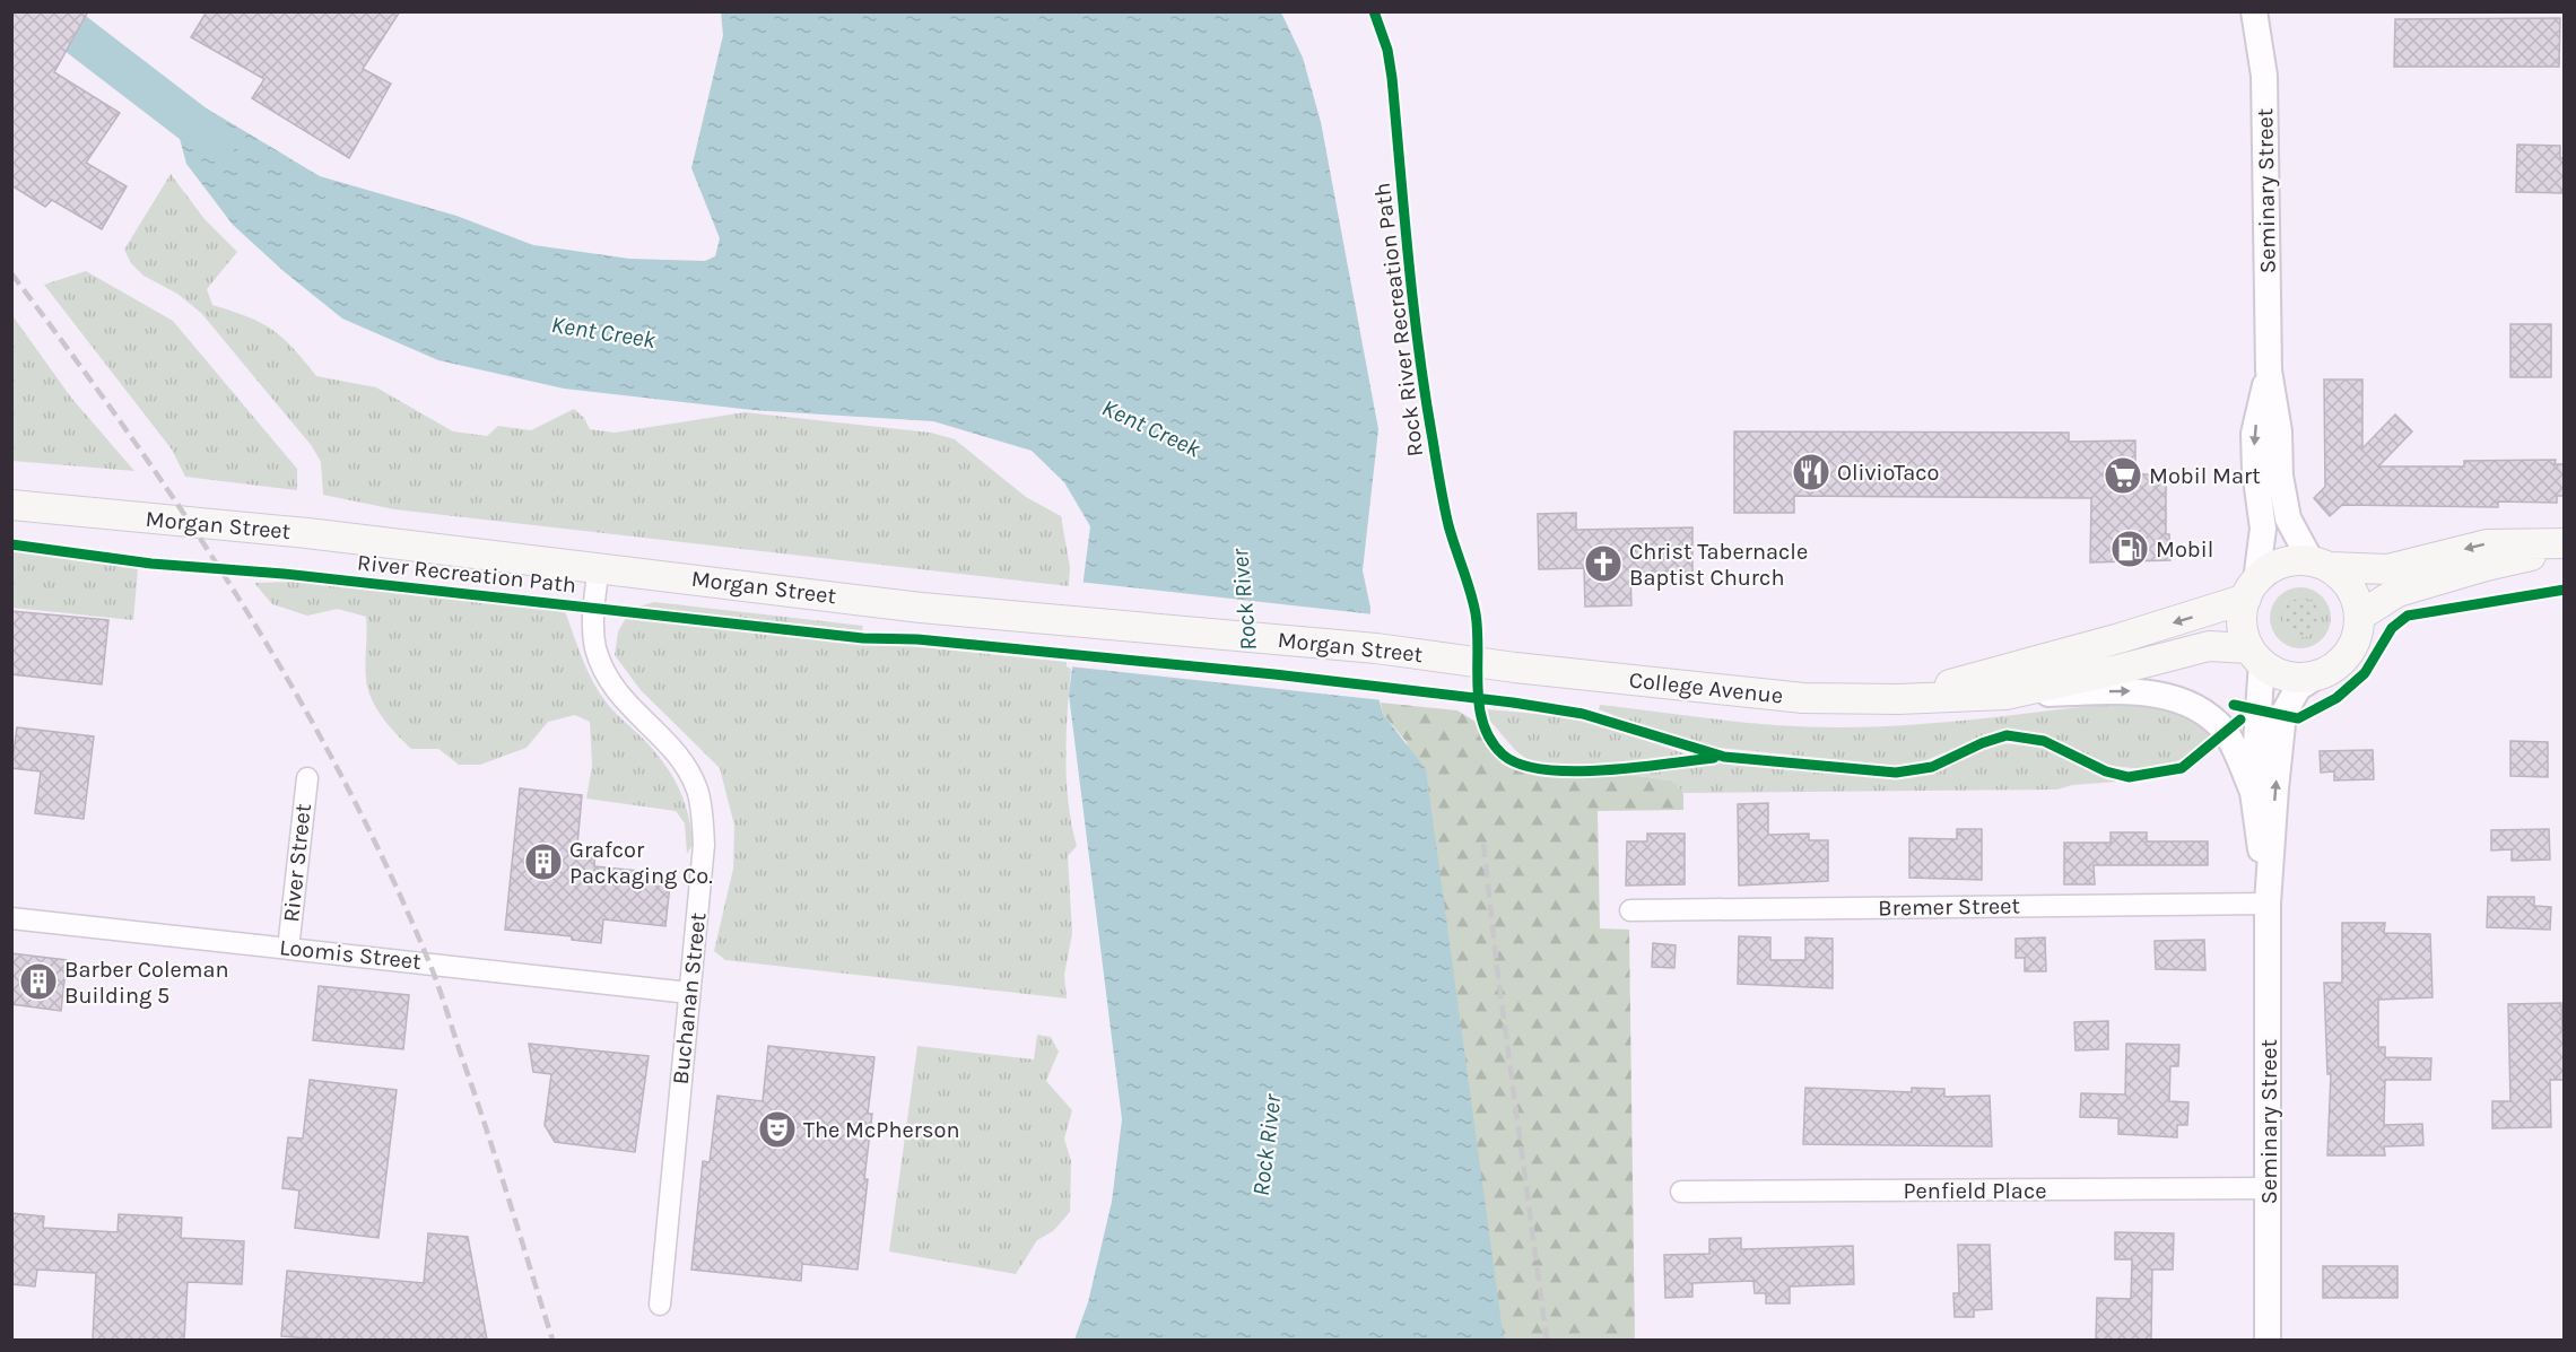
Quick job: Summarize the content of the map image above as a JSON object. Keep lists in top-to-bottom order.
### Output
{
  "streets": {
    "main road": ["Morgan Street", "College Avenue"],
    "street": [
      "Seminary Street",
      "River Street",
      "Bremer Street",
      "Loomis Street",
      "Buchanan Street",
      "Penfield Place"
    ],
    "cycle path": ["Rock River Recreation Path", "River Recreation Path"]
  },
  "crossings": [
    ["Seminary Street", "College Avenue"],
    ["Seminary Street", "Bremer Street"],
    ["Seminary Street", "Penfield Place"],
    ["Morgan Street", "College Avenue"],
    ["Morgan Street", "Buchanan Street"],
    ["River Street", "Loomis Street"],
    ["Loomis Street", "Buchanan Street"]
  ],
  "water": ["Kent Creek", "Rock River"],
  "places": {
    "restaurant": ["OlivioTaco"],
    "supermarket": ["Mobil Mart"],
    "fuel station": ["Mobil"],
    "church": ["Christ Tabernacle Baptist Church"],
    "building": ["Grafcor Packaging Co.", "Barber Coleman Building 5"],
    "theatre": ["The McPherson"]
  }
}
